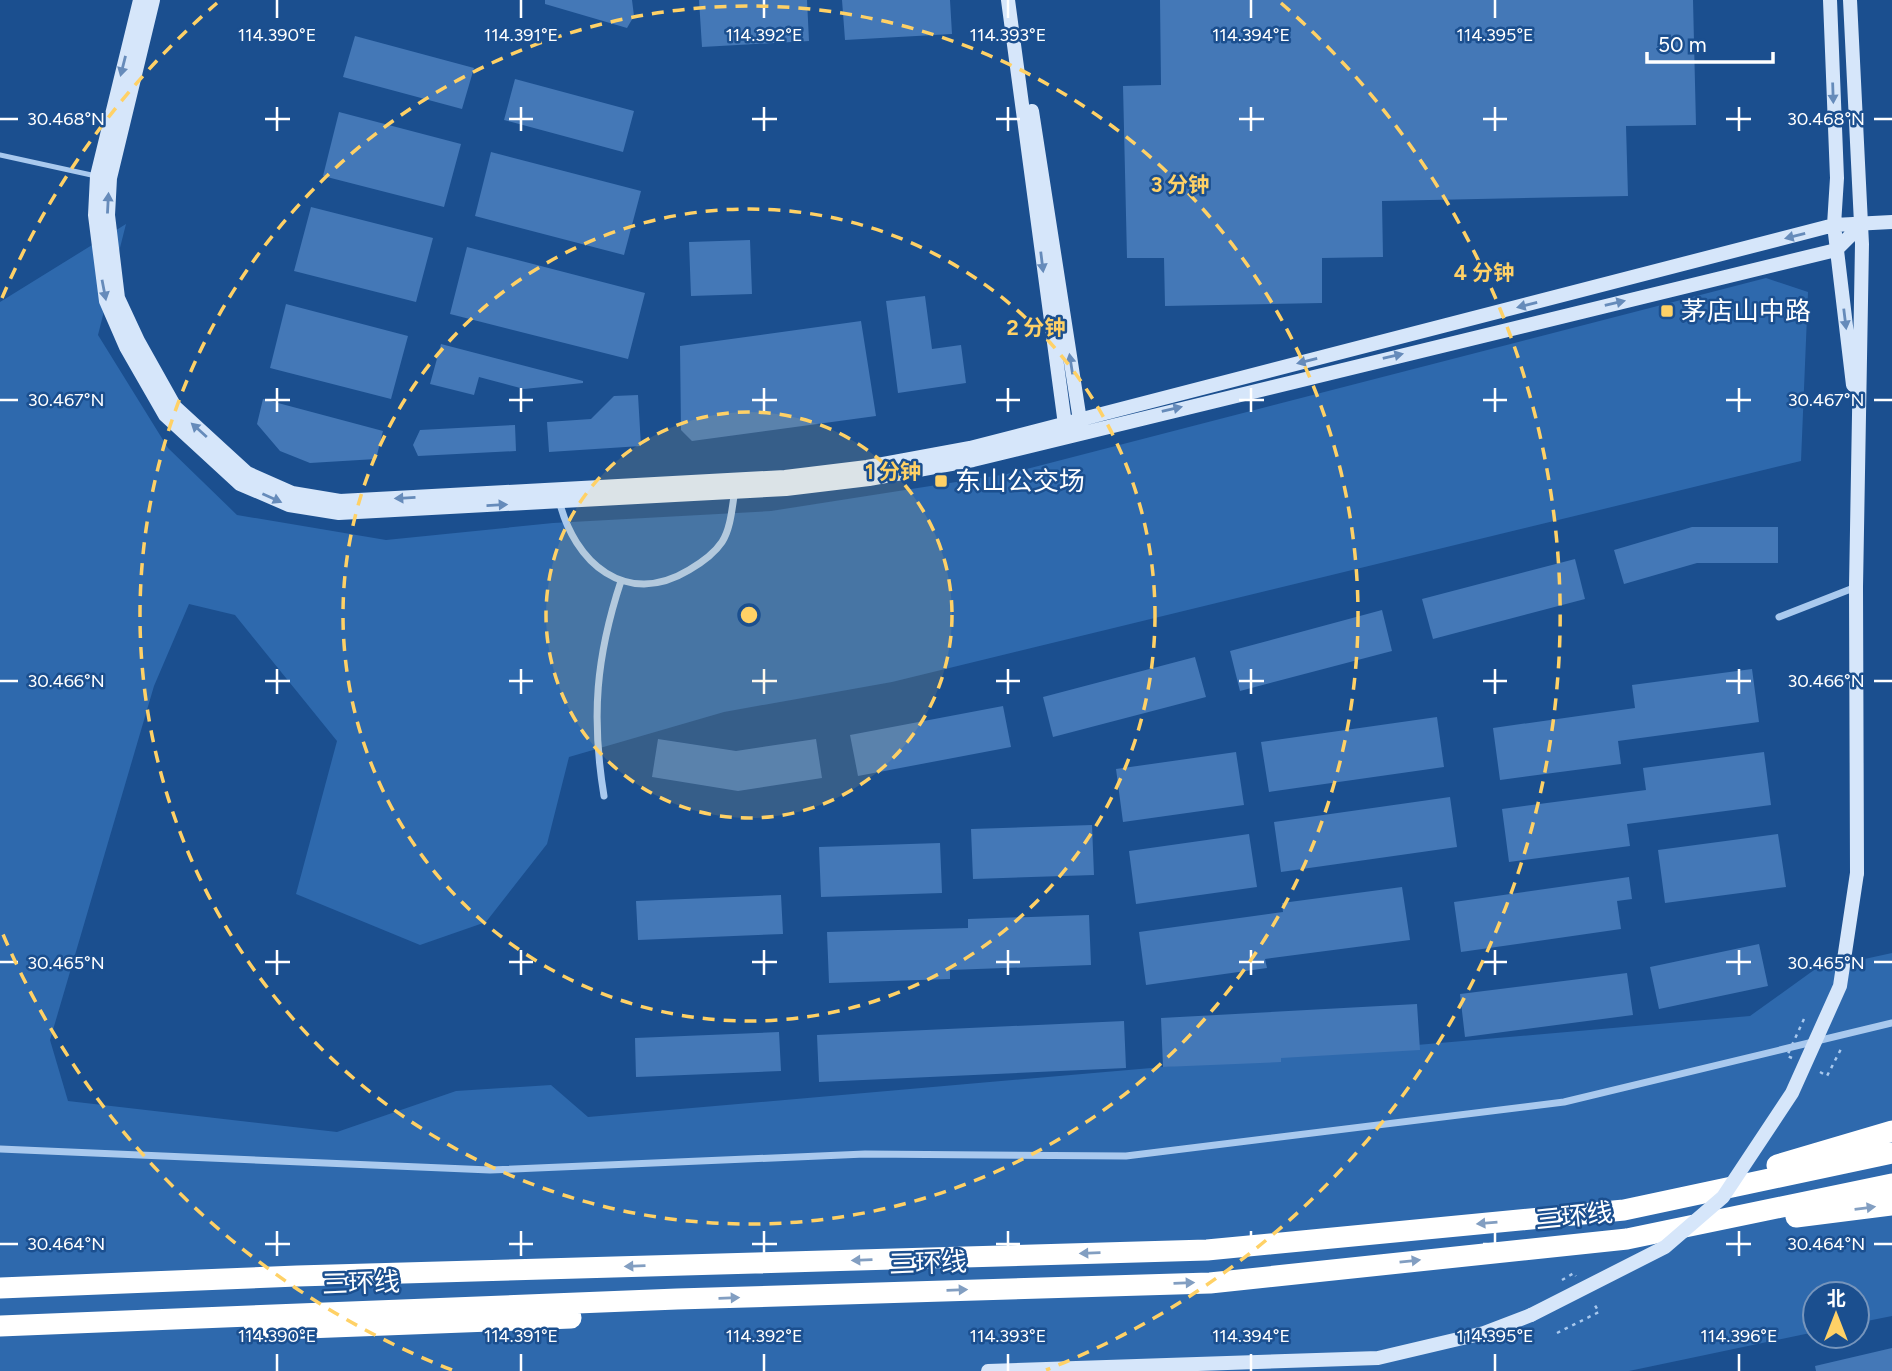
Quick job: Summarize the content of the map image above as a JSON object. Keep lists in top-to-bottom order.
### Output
{
  "streets": {
    "highway": ["三环线"]
  },
  "places": {
    "transit": ["茅店山中路", "东山公交场"]
  },
  "scale_bar": "50 m",
  "north": "top",
  "coordinates": [
    "114.390°E",
    "114.391°E",
    "114.392°E",
    "114.393°E",
    "114.394°E",
    "114.395°E",
    "30.468°N",
    "30.467°N",
    "30.466°N",
    "30.465°N",
    "30.464°N",
    "114.396°E"
  ],
  "rings": [
    "3 分钟",
    "4 分钟",
    "2 分钟",
    "1 分钟"
  ]
}
